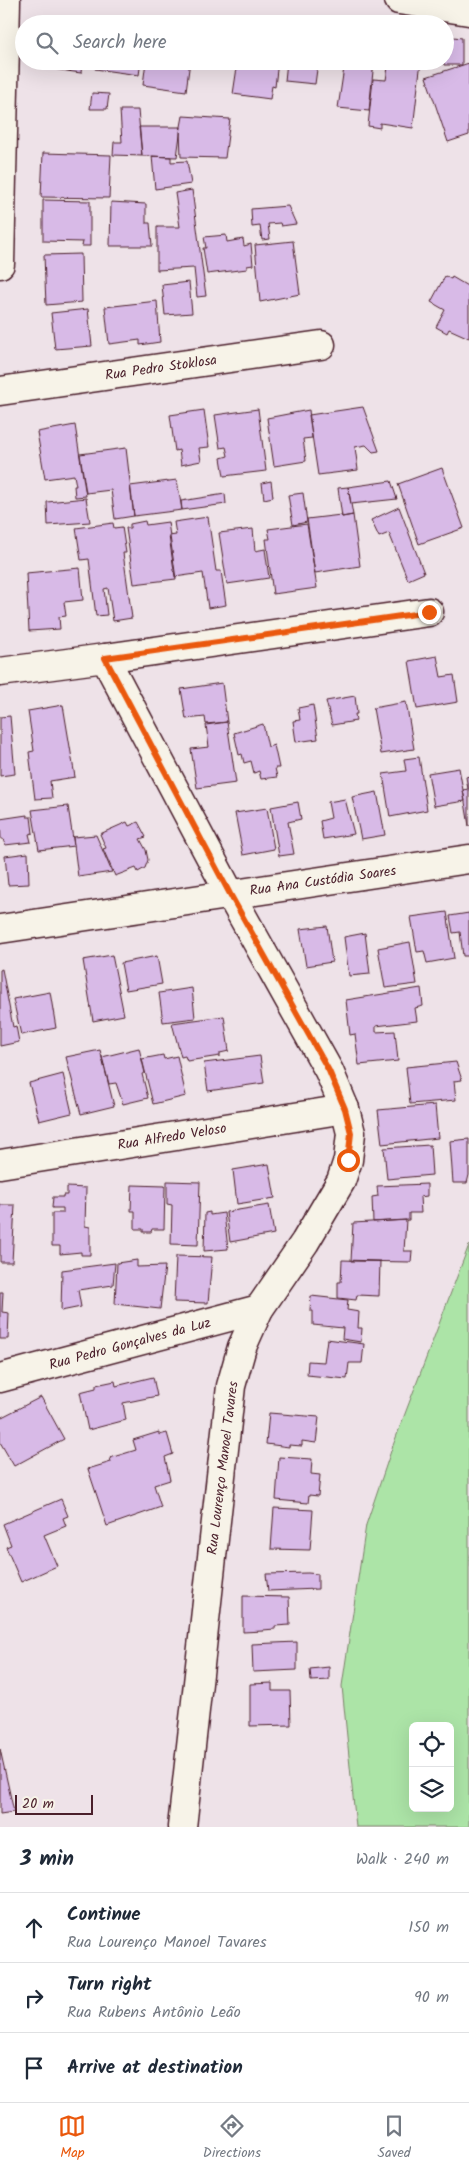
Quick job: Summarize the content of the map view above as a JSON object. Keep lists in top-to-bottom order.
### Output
{
  "streets": {
    "street": [
      "Rua Pedro Stoklosa",
      "Rua Ana Custódia Soares",
      "Rua Alfredo Veloso",
      "Rua Pedro Gonçalves da Luz",
      "Rua Lourenço Manoel Tavares"
    ]
  },
  "crossings": [
    ["Rua Ana Custódia Soares", "Rua Lourenço Manoel Tavares"],
    ["Rua Alfredo Veloso", "Rua Lourenço Manoel Tavares"],
    ["Rua Pedro Gonçalves da Luz", "Rua Lourenço Manoel Tavares"]
  ],
  "scale_bar": "20 m",
  "page": {
    "search": "Search here",
    "scale": "20 m",
    "heading": ["3 min", "Walk · 240 m"],
    "list": [
      ["Continue", "Rua Lourenço Manoel Tavares", "150 m"],
      ["Turn right", "Rua Rubens Antônio Leão", "90 m"],
      "Arrive at destination"
    ],
    "nav": ["Map", "Directions", "Saved"]
  }
}
